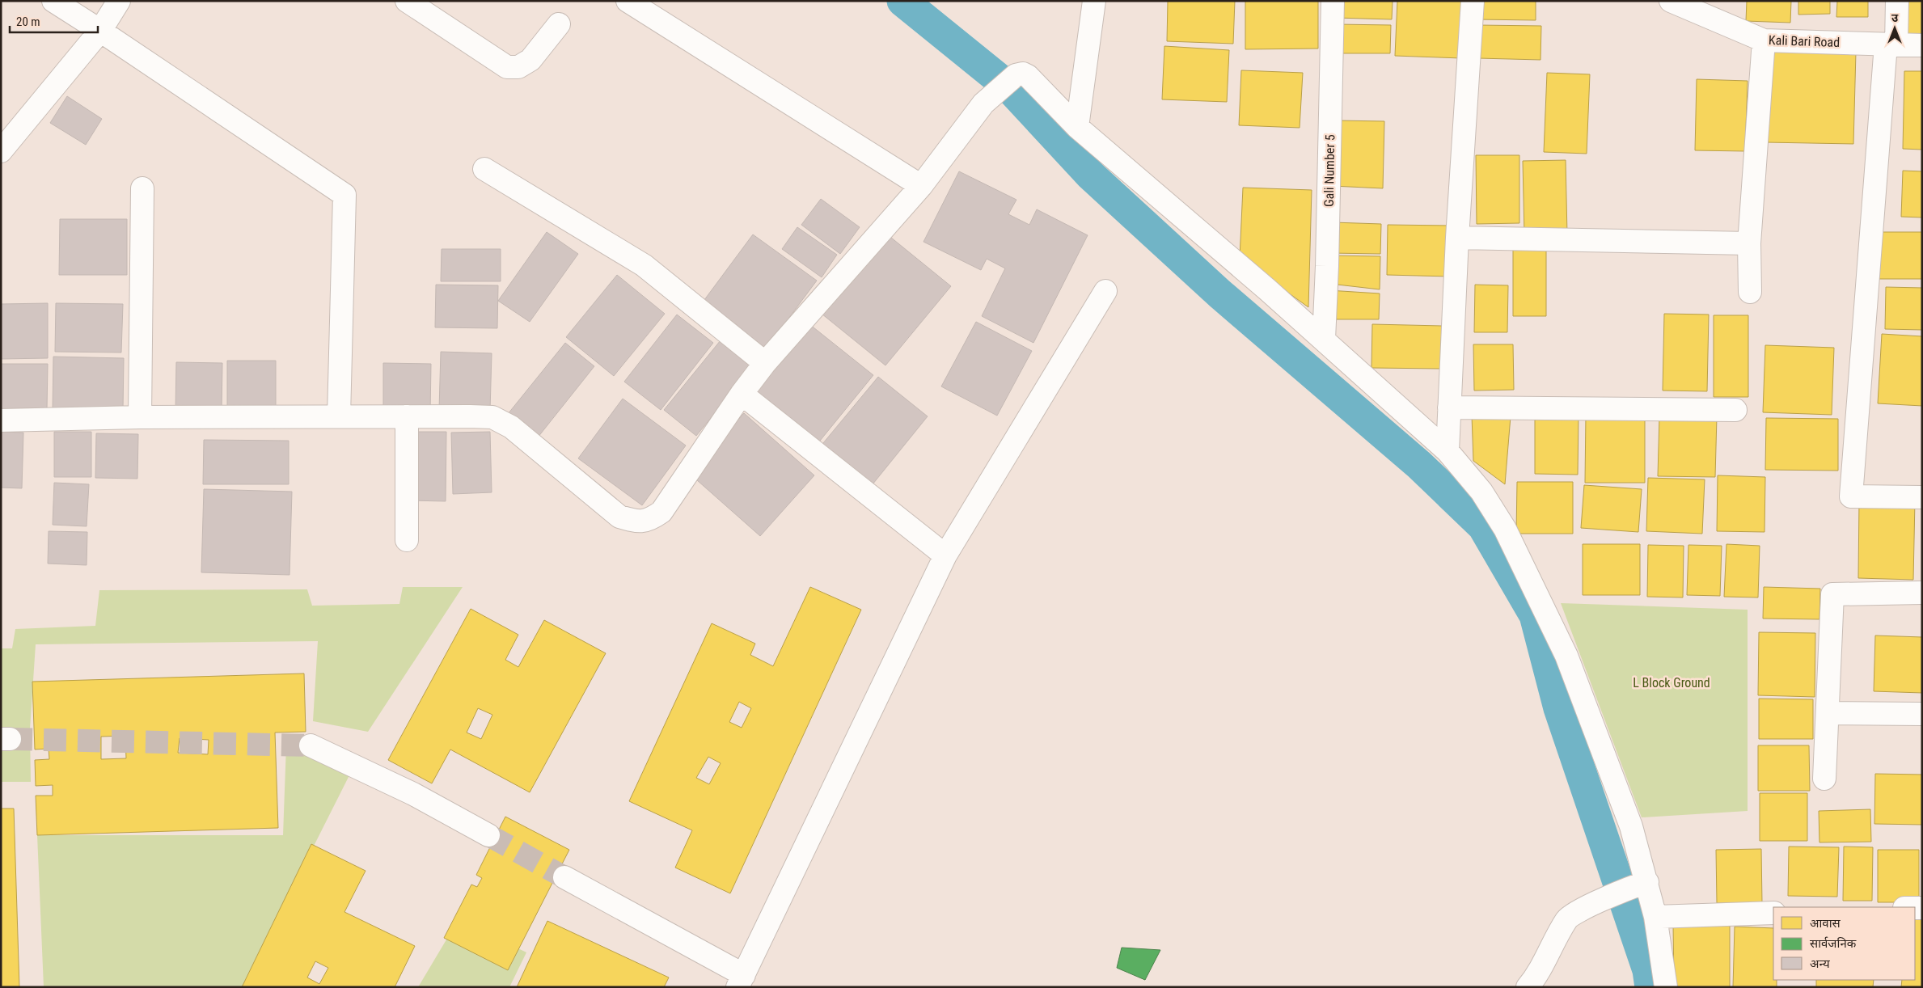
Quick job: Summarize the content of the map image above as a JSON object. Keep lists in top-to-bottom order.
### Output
{
  "streets": {
    "street": ["Kali Bari Road", "Gali Number 5"]
  },
  "parks": ["L Block Ground"],
  "legend": ["आवास", "सार्वजनिक", "अन्य"],
  "scale_bar": "20 m",
  "north": "top"
}
